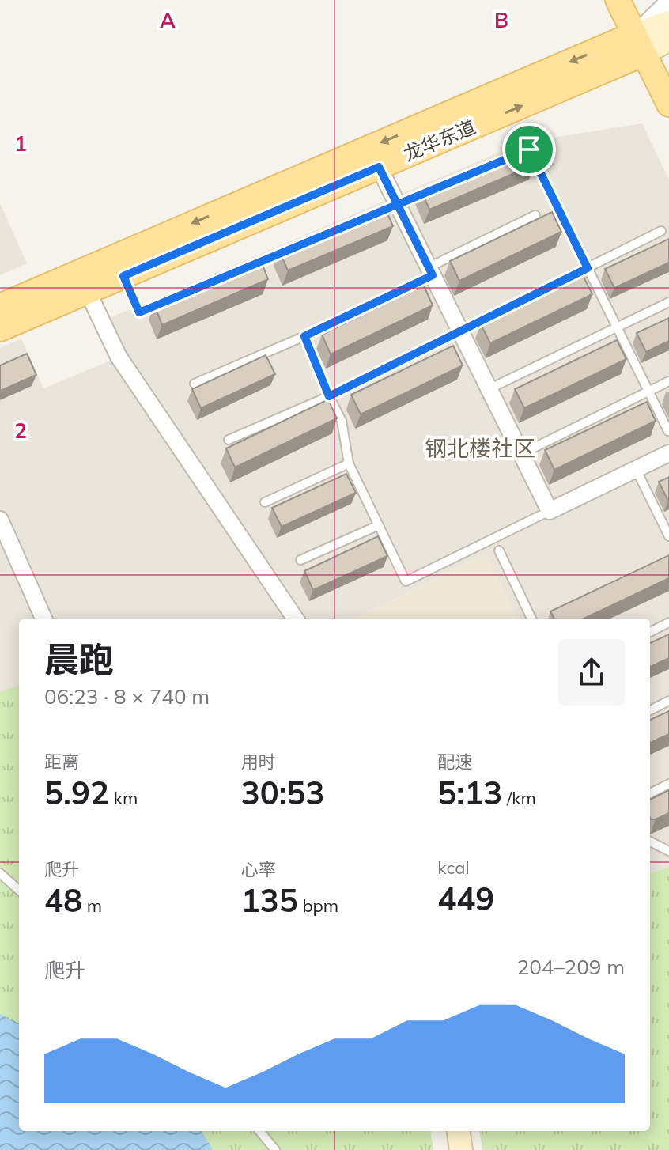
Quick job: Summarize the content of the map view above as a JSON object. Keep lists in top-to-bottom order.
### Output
{
  "streets": {
    "main road": ["龙华东道"]
  },
  "districts": ["钢北楼社区"],
  "page": {
    "heading": ["晨跑", "06:23 · 8 × 740 m"],
    "stats": [
      ["距离", "5.92 km"],
      ["用时", "30:53"],
      ["配速", "5:13 /km"],
      ["爬升", "48 m"],
      ["心率", "135 bpm"],
      ["kcal", "449"]
    ],
    "chart": ["爬升", "204–209 m"]
  },
  "grid": {
    "columns": ["A", "B"],
    "rows": ["1", "2"]
  }
}
